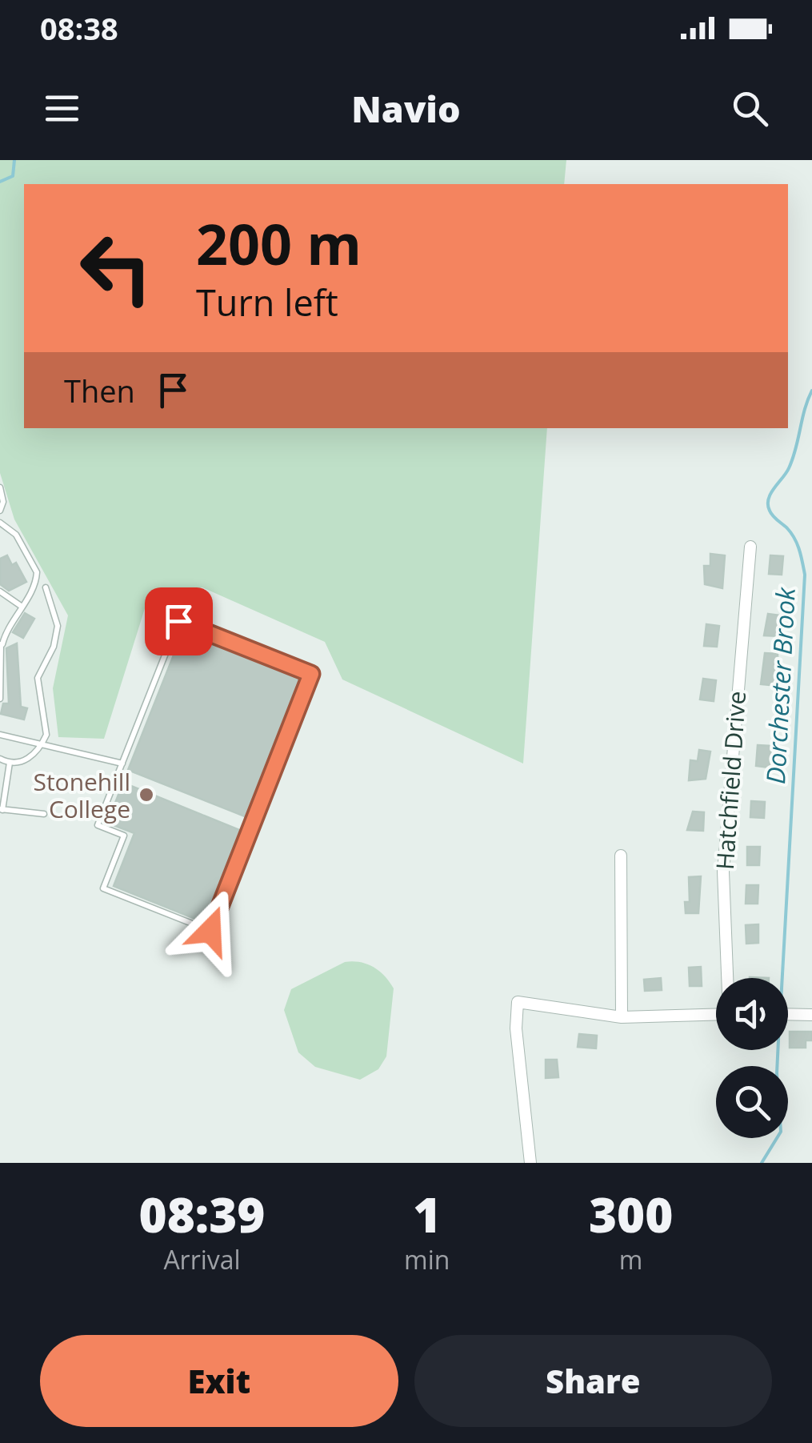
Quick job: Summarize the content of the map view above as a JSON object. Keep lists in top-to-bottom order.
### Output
{
  "streets": {
    "street": ["Hatchfield Drive"]
  },
  "water": ["Dorchester Brook"],
  "places": ["Stonehill College"],
  "page": {
    "status": "08:38",
    "header": "Navio",
    "turn": ["200 m", "Turn left"],
    "then": "Then",
    "eta": [
      "08:39",
      "Arrival",
      "1",
      "min",
      "300",
      "m"
    ],
    "buttons": ["Exit", "Share"]
  }
}
